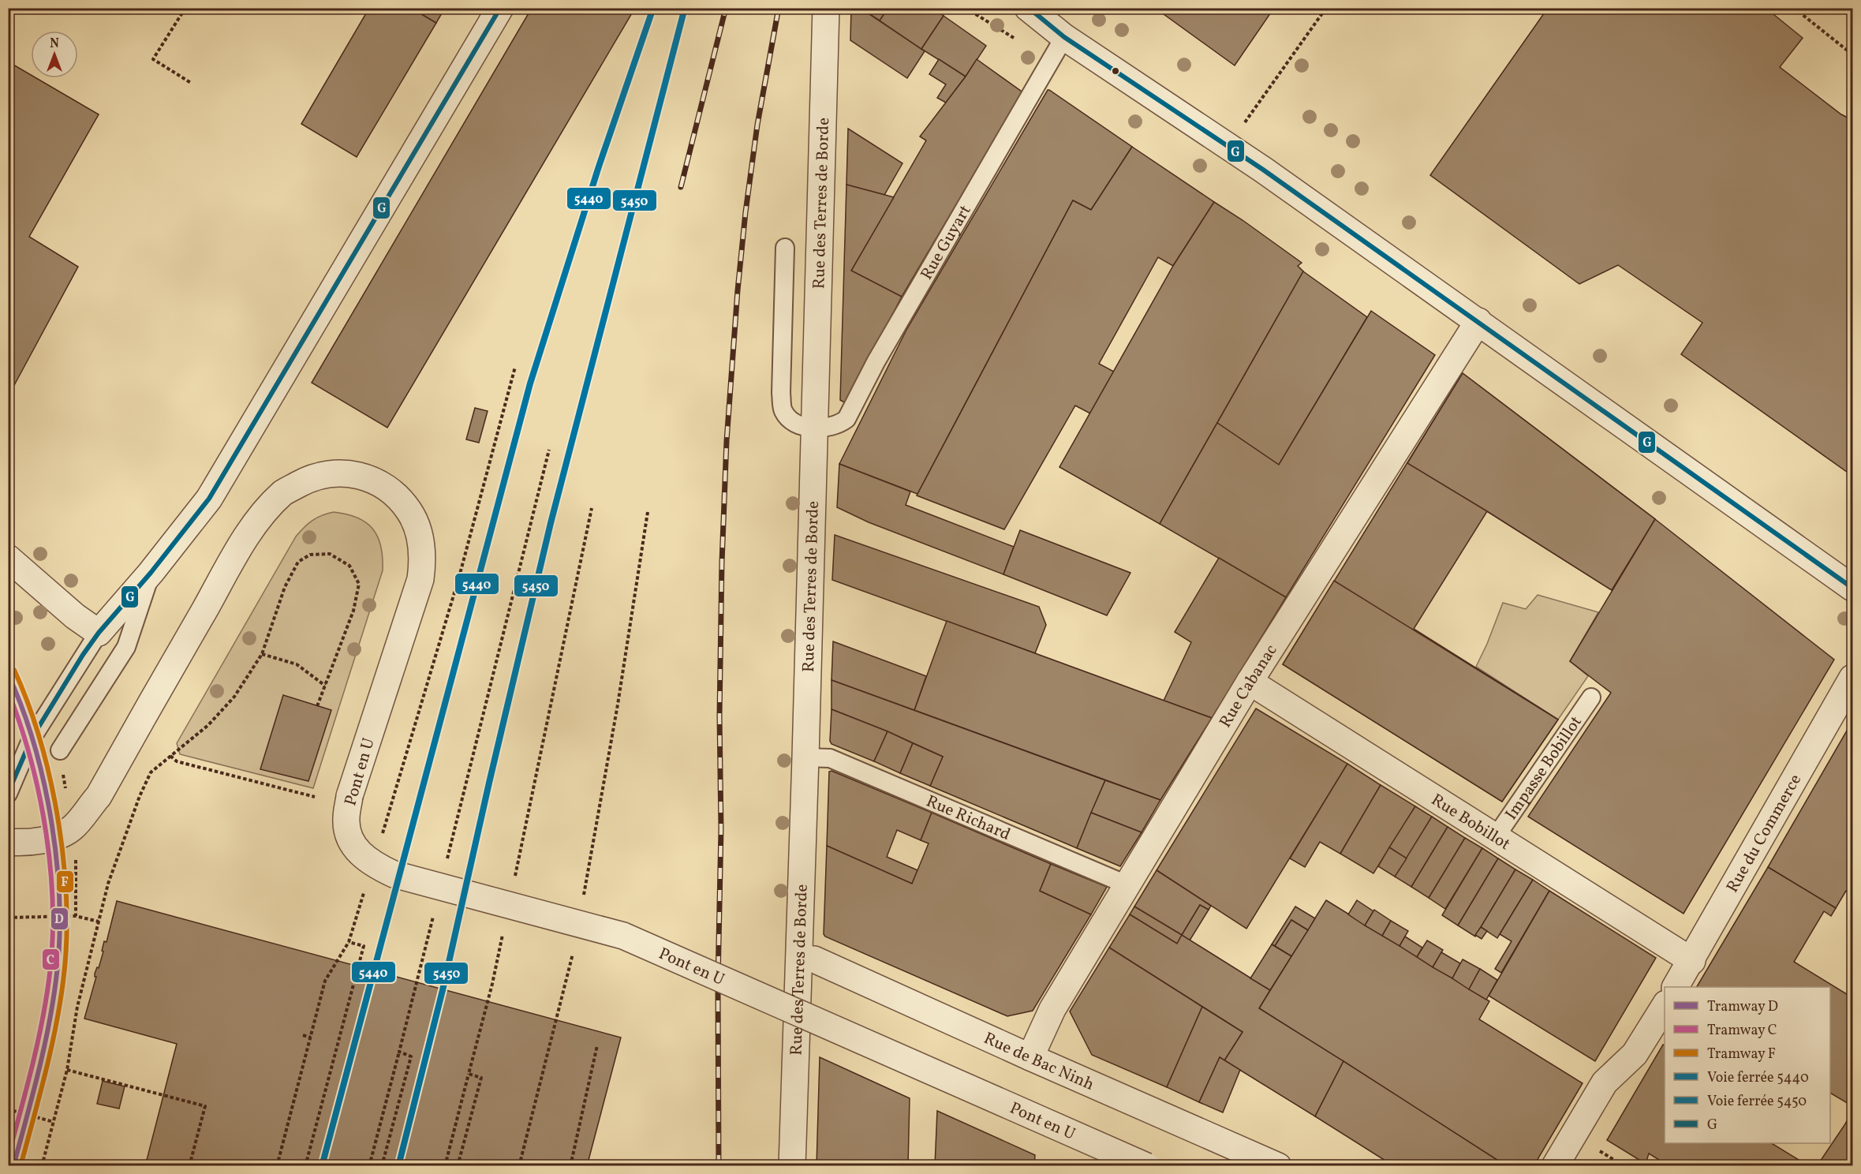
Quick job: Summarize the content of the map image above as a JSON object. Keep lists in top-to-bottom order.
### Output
{
  "streets": {
    "street": [
      "Rue des Terres de Borde",
      "Rue Cabanac",
      "Pont en U",
      "Rue Bobillot",
      "Rue du Commerce",
      "Rue de Bac Ninh"
    ],
    "lane": ["Rue Guyart", "Impasse Bobillot", "Rue Richard"]
  },
  "crossings": [
    ["Rue des Terres de Borde", "Rue Guyart"],
    ["Rue des Terres de Borde", "Rue Richard"],
    ["Rue des Terres de Borde", "Rue de Bac Ninh"],
    ["Rue Cabanac", "Rue Richard"],
    ["Rue Cabanac", "Rue Bobillot"],
    ["Rue Cabanac", "Rue de Bac Ninh"],
    ["Impasse Bobillot", "Rue Bobillot"],
    ["Rue Bobillot", "Rue du Commerce"]
  ],
  "lines": [
    "rail line 5440",
    "rail line 5450",
    "transit line G",
    "tram line F",
    "tram line D",
    "tram line C"
  ],
  "legend": [
    "Tramway D",
    "Tramway C",
    "Tramway F",
    "Voie ferrée 5440",
    "Voie ferrée 5450",
    "G"
  ],
  "north": "top"
}
